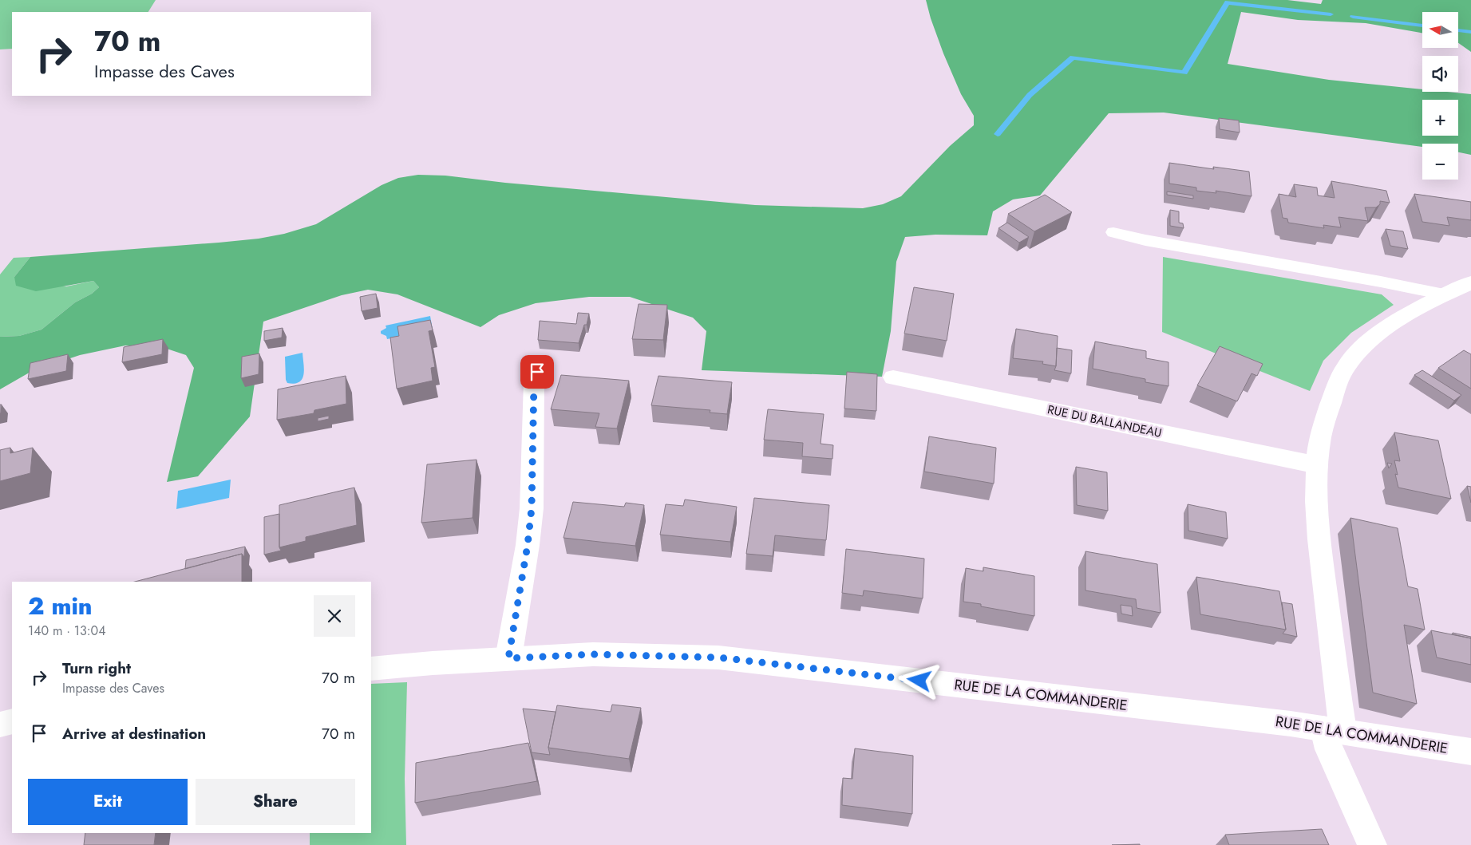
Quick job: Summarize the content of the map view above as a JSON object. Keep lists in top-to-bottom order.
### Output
{
  "streets": {
    "street": ["RUE DU BALLANDEAU", "RUE DE LA COMMANDERIE"]
  },
  "north": "left",
  "page": {
    "map_buttons": ["+", "−"],
    "turn": ["70 m", "Impasse des Caves"],
    "heading": ["2 min", "140 m · 13:04"],
    "list": [
      {
        "name": "Turn right",
        "note": "Impasse des Caves",
        "value": "70 m"
      },
      {
        "name": "Arrive at destination",
        "value": "70 m"
      }
    ],
    "buttons": ["Exit", "Share"]
  }
}
